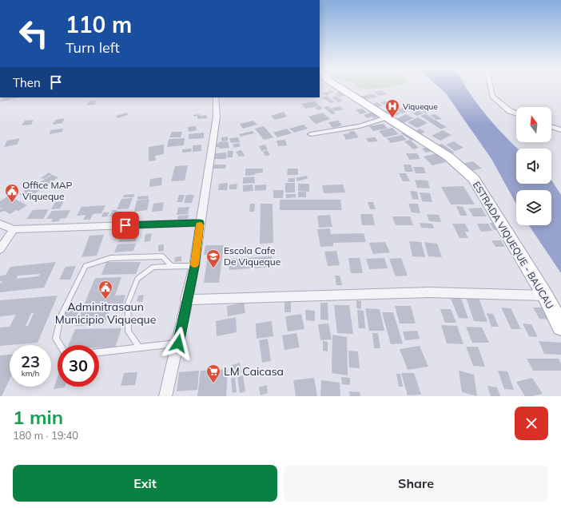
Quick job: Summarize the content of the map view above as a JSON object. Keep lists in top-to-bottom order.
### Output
{
  "streets": {
    "main road": ["ESTRADA VIQUEQUE - BAUCAU"]
  },
  "places": {
    "hospital": ["Viqueque"],
    "public building": ["Office MAP Viqueque", "Adminitrasaun Municipio Viqueque"],
    "school or university": ["Escola Cafe De Viqueque"],
    "supermarket": ["LM Caicasa"]
  },
  "north": "top",
  "page": {
    "turn": ["110 m", "Turn left"],
    "then": "Then",
    "speed": "23 km/h",
    "limit": "30",
    "heading": ["1 min", "180 m · 19:40"],
    "buttons": ["Exit", "Share"]
  }
}
